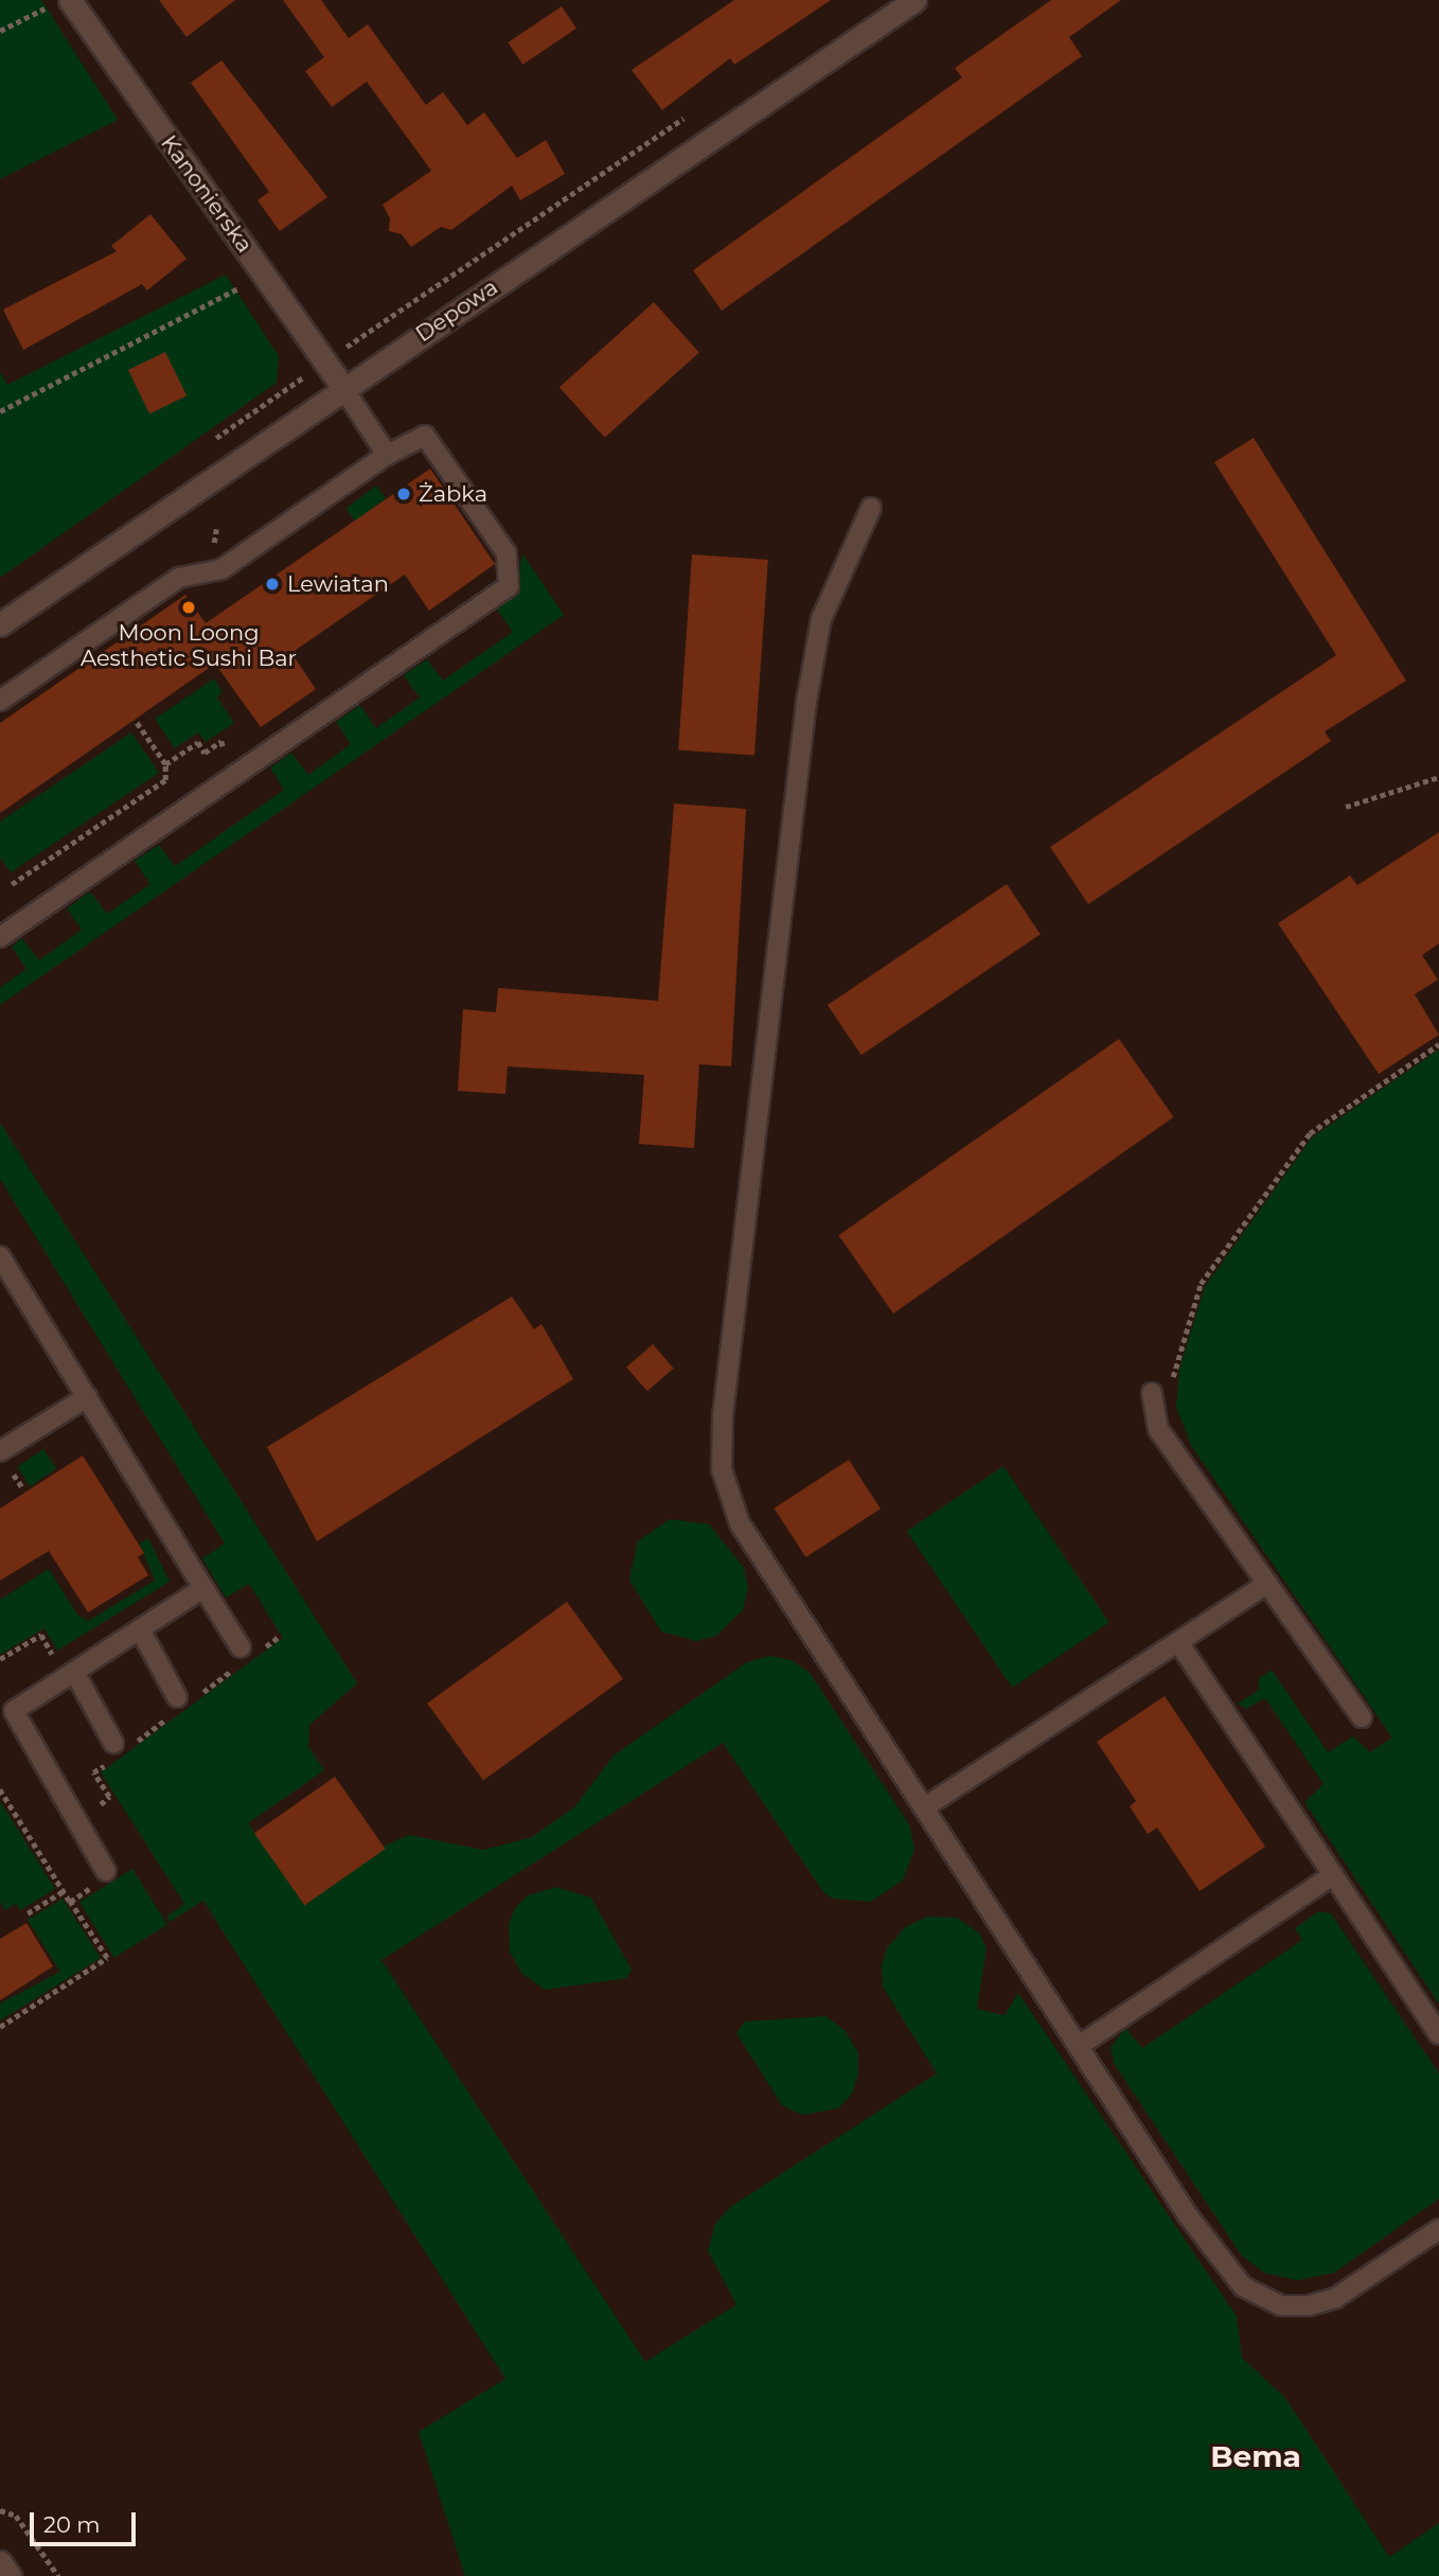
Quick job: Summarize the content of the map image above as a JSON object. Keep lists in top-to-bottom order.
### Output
{
  "streets": {
    "street": ["Kanonierska", "Depowa"]
  },
  "crossings": [
    ["Kanonierska", "Depowa"]
  ],
  "districts": ["Bema"],
  "places": ["Żabka", "Lewiatan", "Moon Loong Aesthetic Sushi Bar"],
  "scale_bar": "20 m"
}
